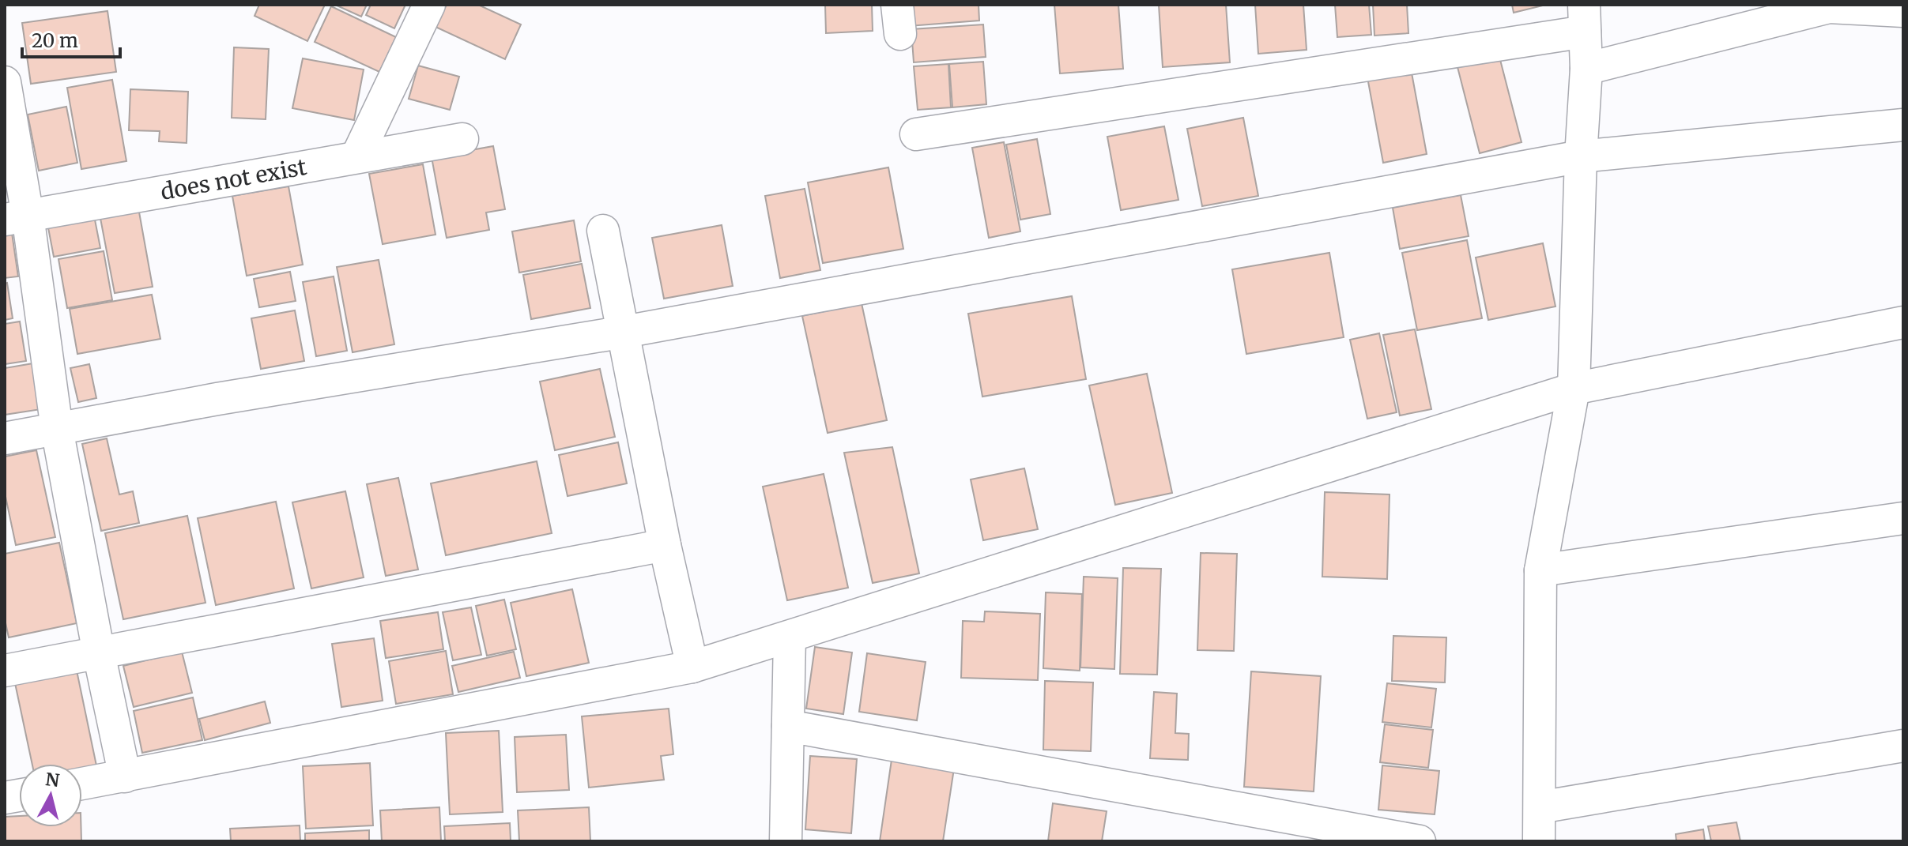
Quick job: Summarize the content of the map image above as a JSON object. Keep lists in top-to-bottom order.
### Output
{
  "streets": {
    "street": ["does not exist"]
  },
  "scale_bar": "20 m",
  "north": "top"
}
